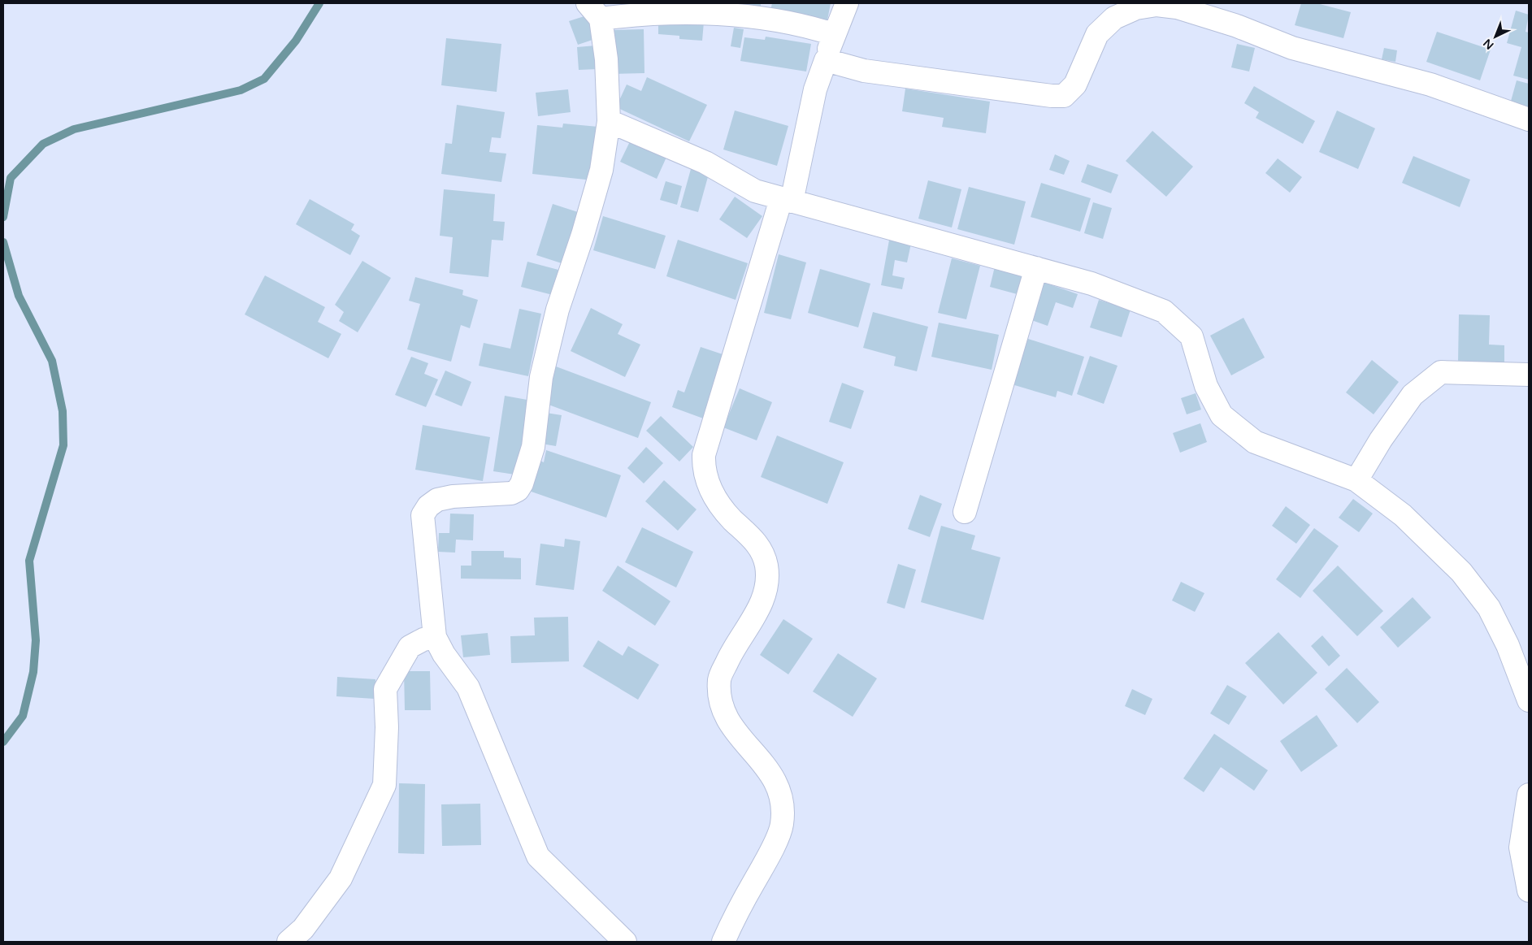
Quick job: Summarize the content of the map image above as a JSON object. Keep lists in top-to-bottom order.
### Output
{
  "north": "bottom left"
}
